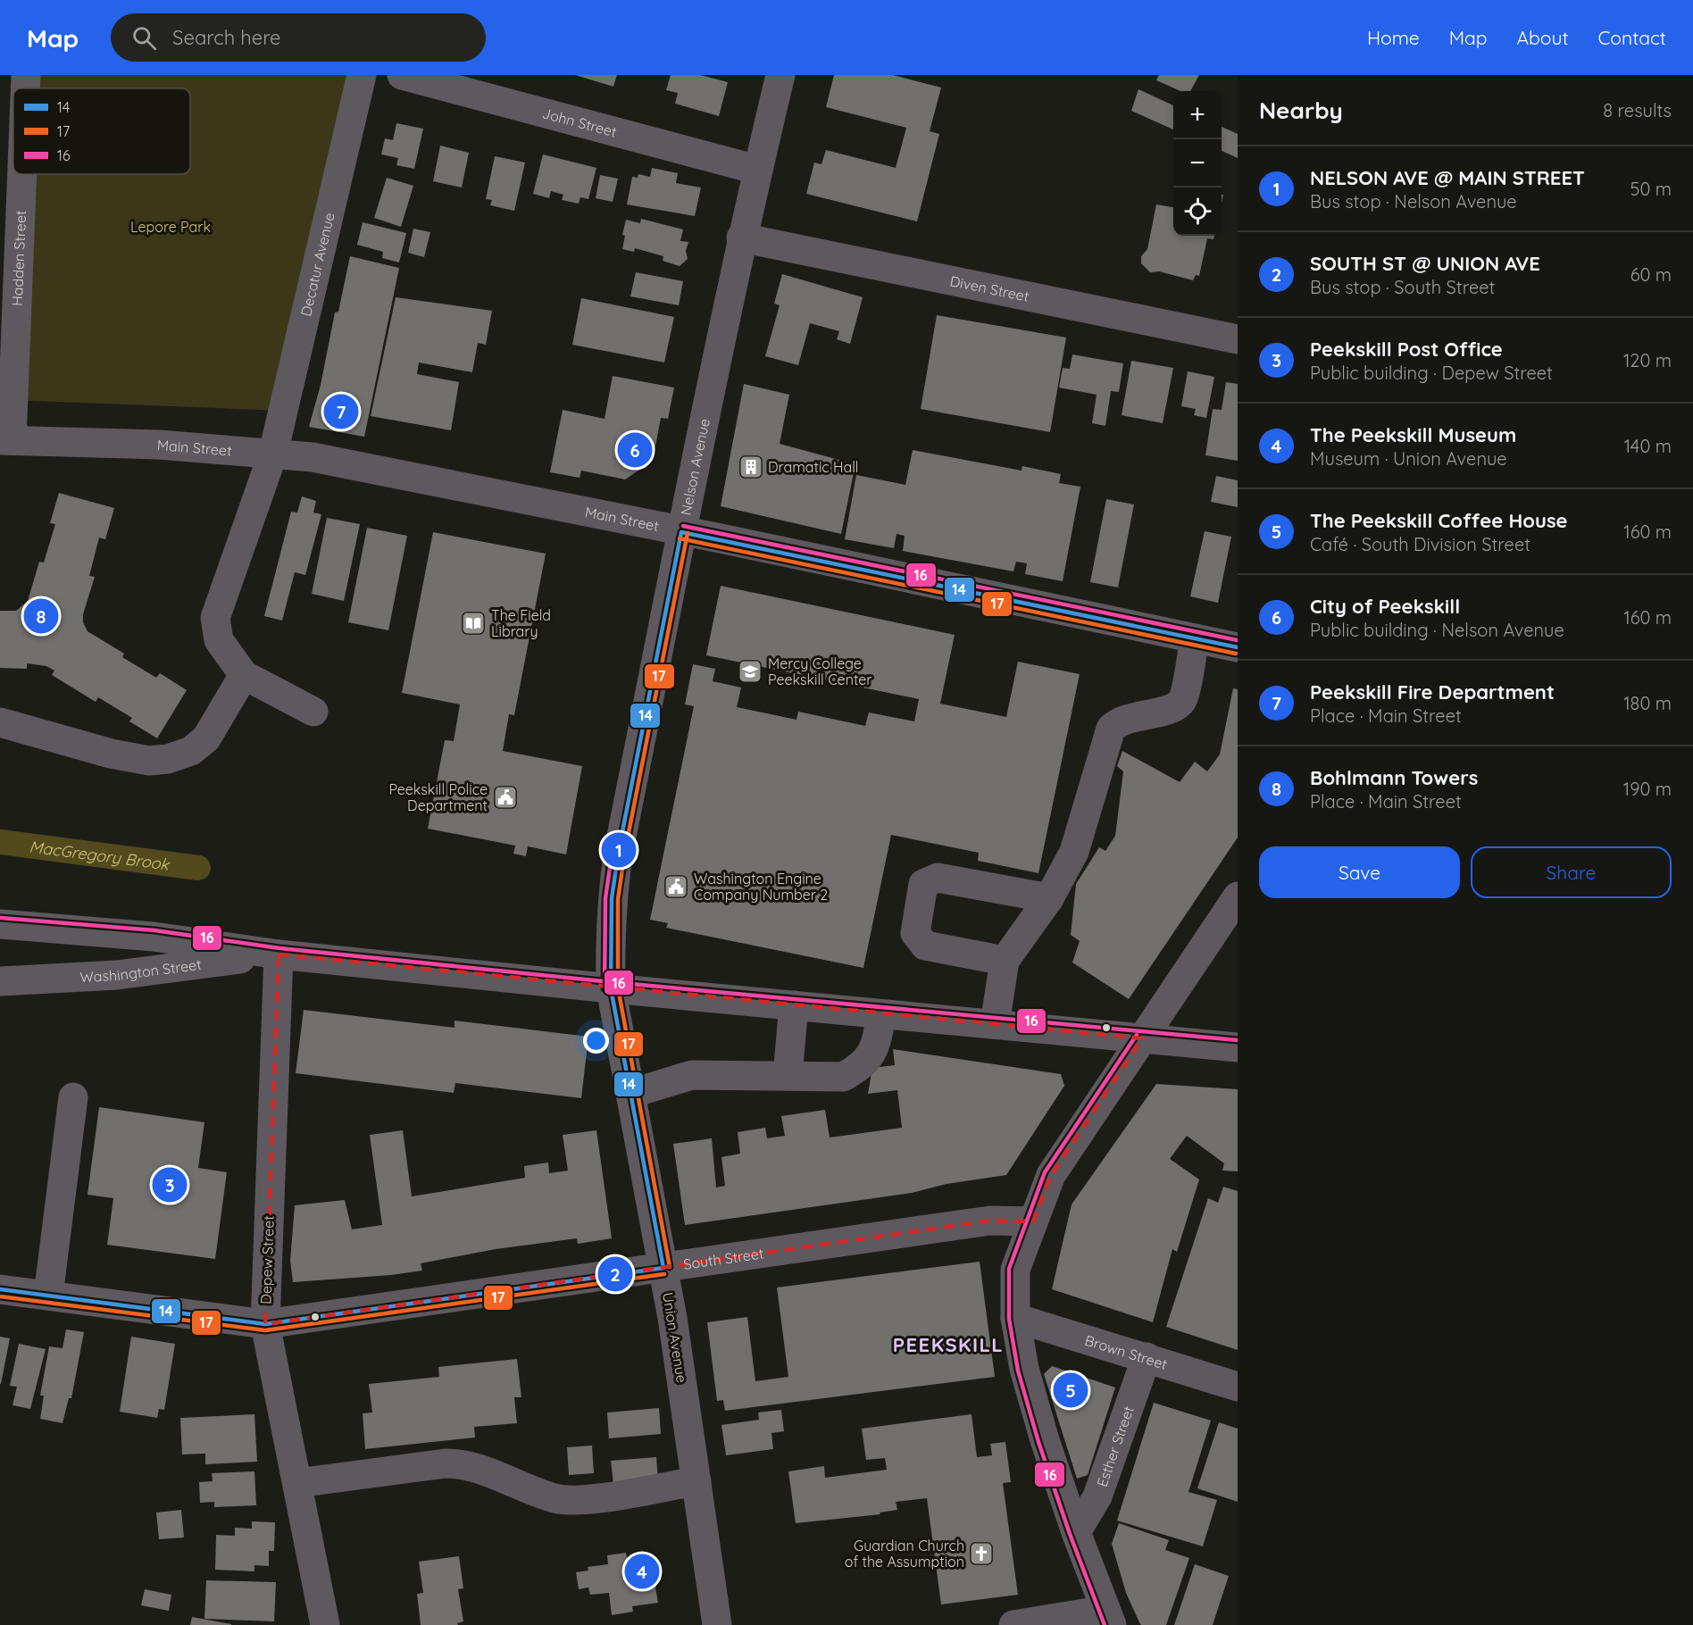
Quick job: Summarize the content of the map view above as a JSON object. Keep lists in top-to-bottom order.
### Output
{
  "streets": {
    "main road": ["Main Street"],
    "street": [
      "John Street",
      "Hadden Street",
      "Decatur Avenue",
      "Diven Street",
      "Nelson Avenue",
      "Washington Street",
      "South Street",
      "Depew Street",
      "Union Avenue",
      "Brown Street",
      "Esther Street"
    ]
  },
  "crossings": [
    ["John Street", "Nelson Avenue"],
    ["Hadden Street", "Main Street"],
    ["Decatur Avenue", "Main Street"],
    ["Diven Street", "Nelson Avenue"],
    ["Main Street", "Nelson Avenue"],
    ["Nelson Avenue", "Union Avenue"],
    ["Washington Street", "Depew Street"],
    ["South Street", "Depew Street"],
    ["South Street", "Union Avenue"],
    ["Brown Street", "Esther Street"]
  ],
  "districts": ["PEEKSKILL"],
  "water": ["MacGregory Brook"],
  "parks": ["Lepore Park"],
  "places": {
    "building": ["Dramatic Hall"],
    "library": ["The Field Library"],
    "school or university": ["Mercy College Peekskill Center"],
    "public building": ["Peekskill Police Department", "Washington Engine Company Number 2"],
    "church": ["Guardian Church of the Assumption"]
  },
  "lines": ["transit line 16", "transit line 14", "transit line 17"],
  "legend": ["14", "17", "16"],
  "page": {
    "header": "Map",
    "search": "Search here",
    "nav": [
      "Home",
      "Map",
      "About",
      "Contact"
    ],
    "heading": ["Nearby", "8 results"],
    "map_buttons": ["+", "−"],
    "list": [
      {
        "mark": "1",
        "name": "NELSON AVE @ MAIN STREET",
        "note": "Bus stop · Nelson Avenue",
        "value": "50 m"
      },
      {
        "mark": "2",
        "name": "SOUTH ST @ UNION AVE",
        "note": "Bus stop · South Street",
        "value": "60 m"
      },
      {
        "mark": "3",
        "name": "Peekskill Post Office",
        "note": "Public building · Depew Street",
        "value": "120 m"
      },
      {
        "mark": "4",
        "name": "The Peekskill Museum",
        "note": "Museum · Union Avenue",
        "value": "140 m"
      },
      {
        "mark": "5",
        "name": "The Peekskill Coffee House",
        "note": "Café · South Division Street",
        "value": "160 m"
      },
      {
        "mark": "6",
        "name": "City of Peekskill",
        "note": "Public building · Nelson Avenue",
        "value": "160 m"
      },
      {
        "mark": "7",
        "name": "Peekskill Fire Department",
        "note": "Place · Main Street",
        "value": "180 m"
      },
      {
        "mark": "8",
        "name": "Bohlmann Towers",
        "note": "Place · Main Street",
        "value": "190 m"
      }
    ],
    "pins": [
      "7",
      "6",
      "8",
      "1",
      "3",
      "2",
      "5",
      "4"
    ],
    "buttons": ["Save", "Share"]
  }
}
